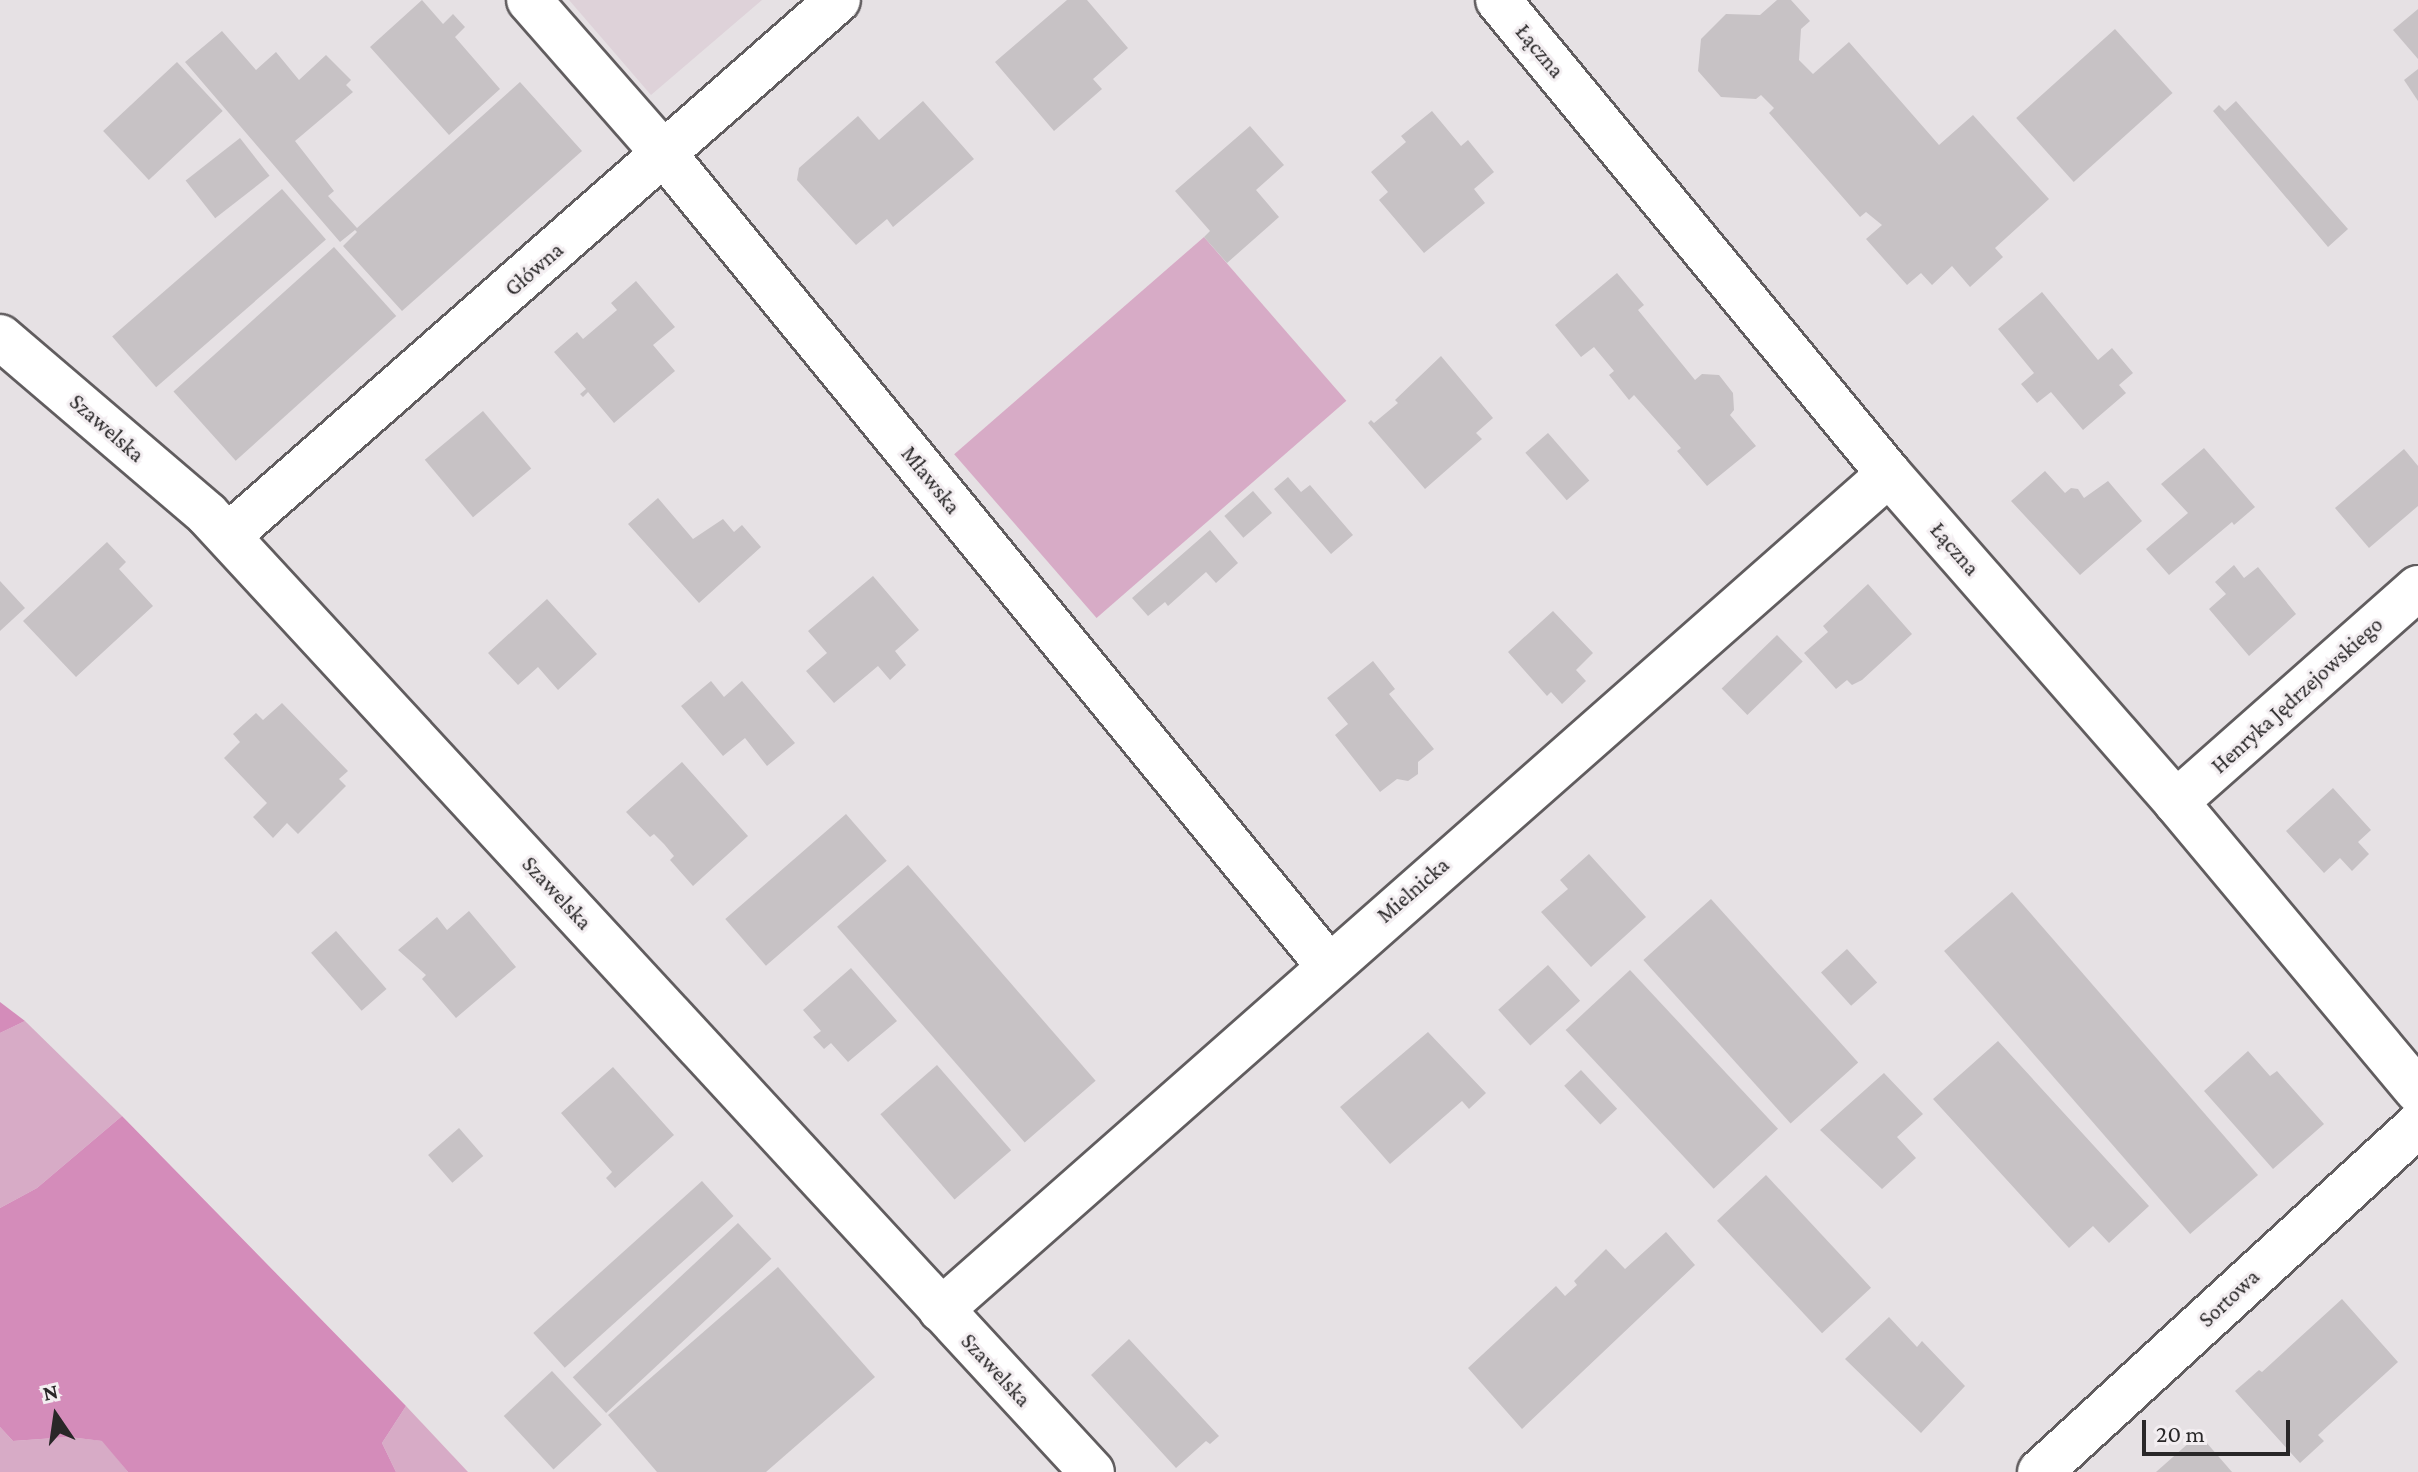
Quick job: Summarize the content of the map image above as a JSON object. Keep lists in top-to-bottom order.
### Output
{
  "streets": {
    "street": [
      "Łączna",
      "Główna",
      "Szawelska",
      "Mławska",
      "Henryka Jędrzejowskiego",
      "Mielnicka",
      "Sortowa"
    ]
  },
  "crossings": [
    ["Łączna", "Henryka Jędrzejowskiego"],
    ["Łączna", "Mielnicka"],
    ["Główna", "Szawelska"],
    ["Główna", "Mławska"],
    ["Szawelska", "Mielnicka"],
    ["Mławska", "Mielnicka"]
  ],
  "scale_bar": "20 m",
  "north": "top"
}
